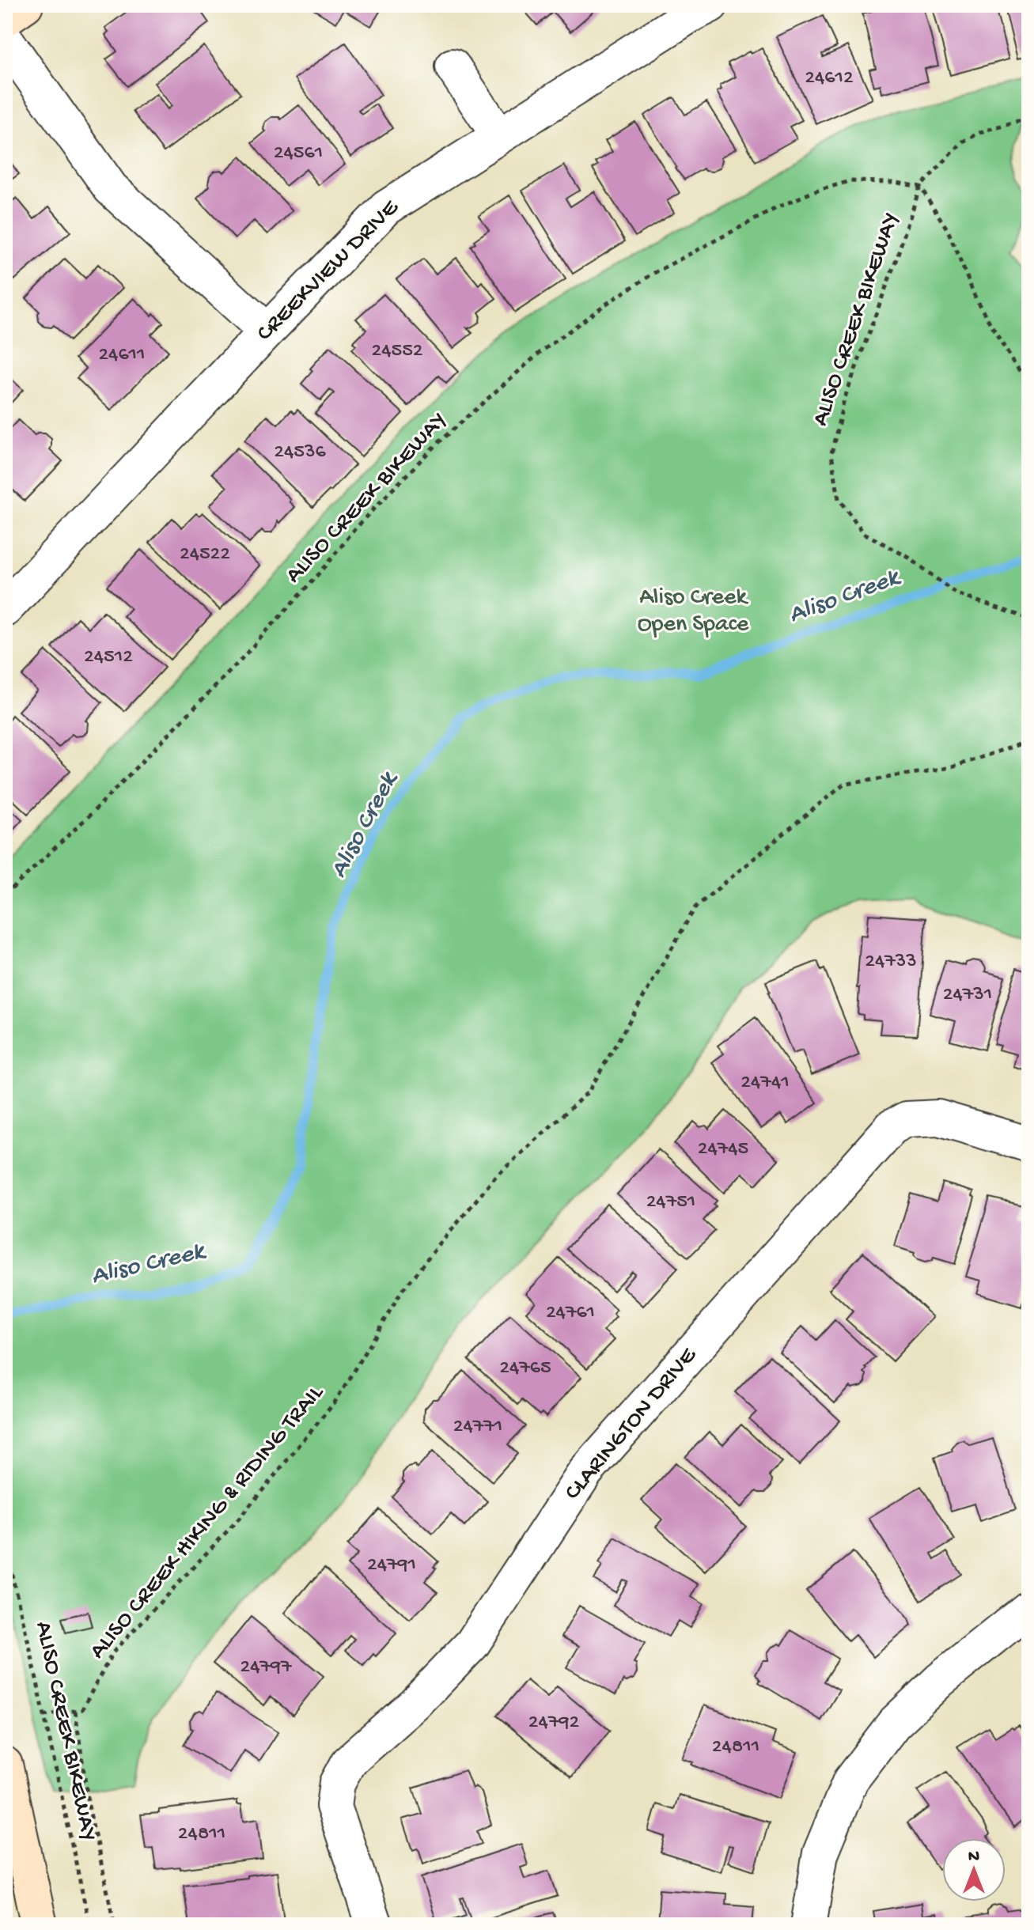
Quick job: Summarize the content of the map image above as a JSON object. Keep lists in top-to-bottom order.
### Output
{
  "streets": {
    "street": ["CREEKVIEW DRIVE", "CLARINGTON DRIVE"],
    "path": ["ALISO CREEK BIKEWAY", "ALISO CREEK HIKING & RIDING TRAIL"]
  },
  "water": ["Aliso Creek"],
  "parks": ["Aliso Creek Open Space"],
  "house_numbers": [
    "24612",
    "24561",
    "24552",
    "24611",
    "24536",
    "24522",
    "24512",
    "24733",
    "24731",
    "24741",
    "24745",
    "24751",
    "24761",
    "24765",
    "24771",
    "24791",
    "24797",
    "24792",
    "24811",
    "24811"
  ],
  "north": "top"
}
